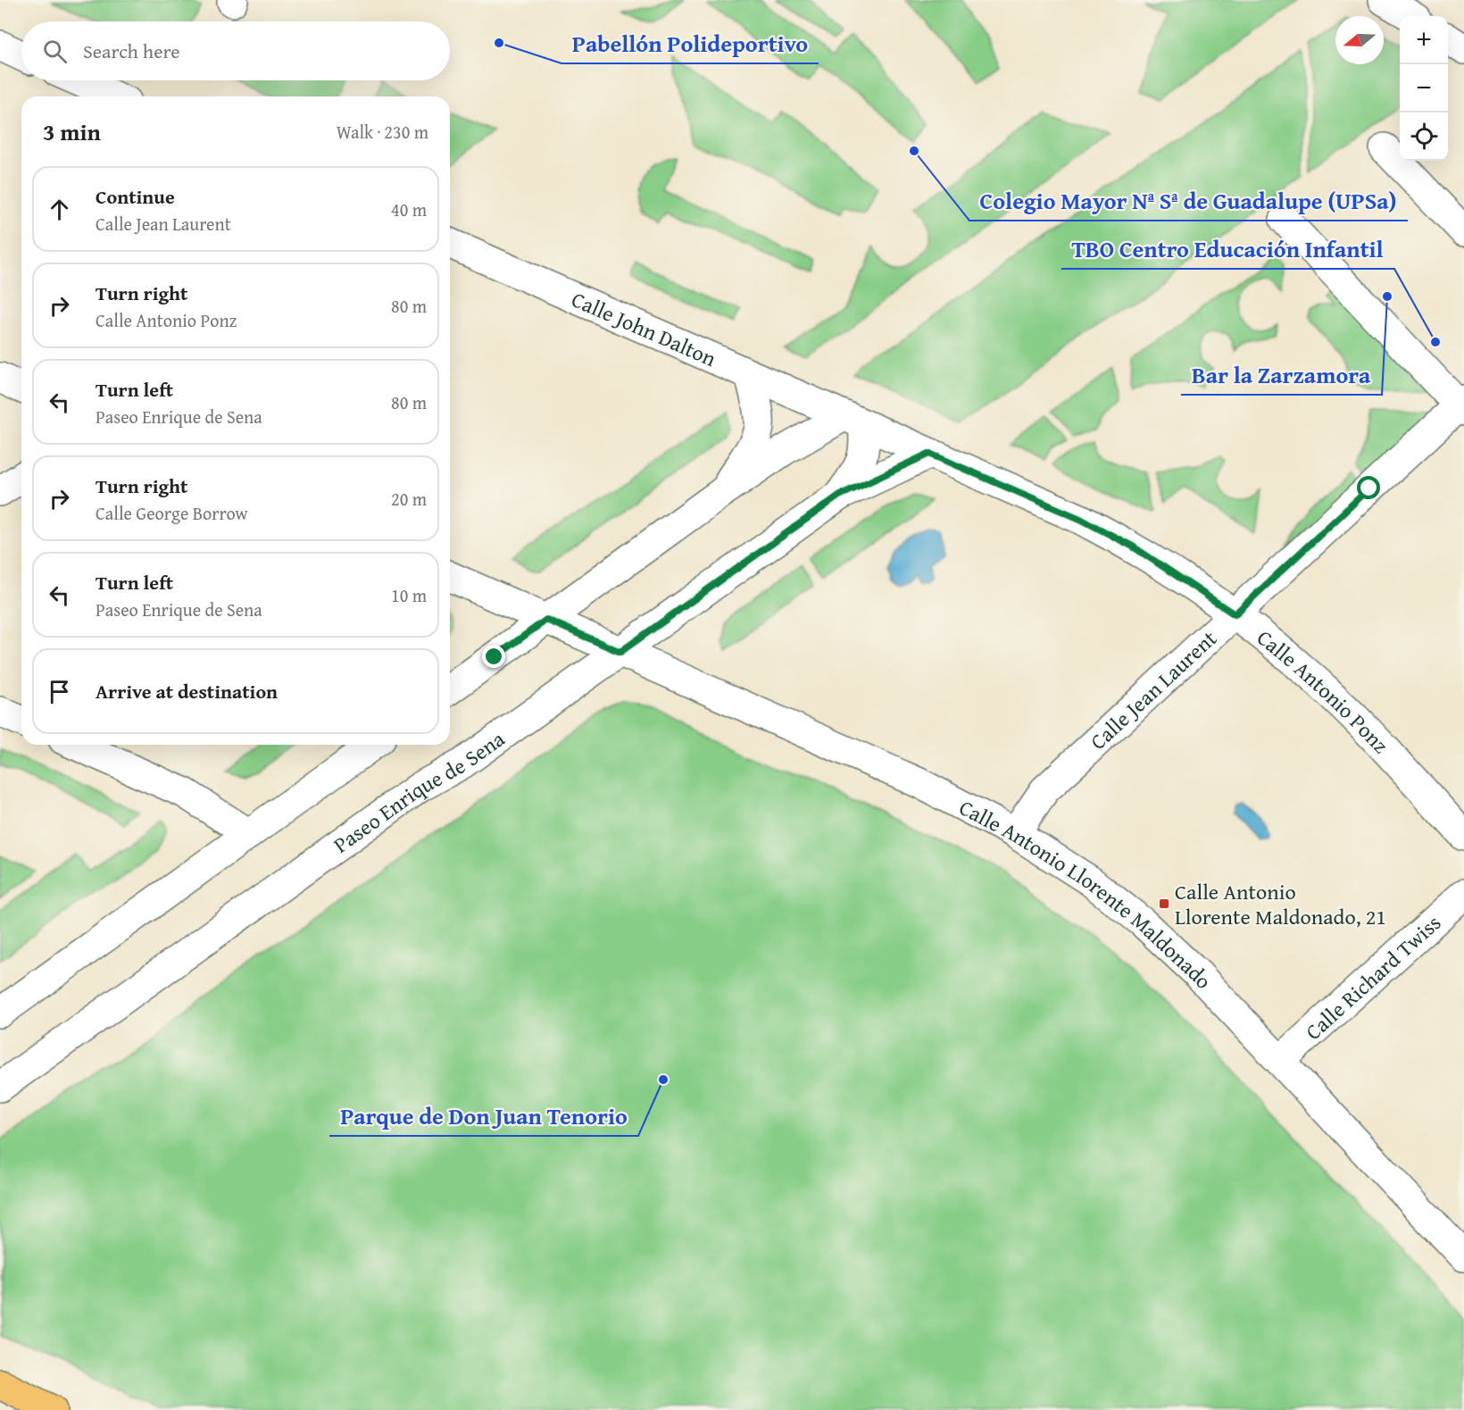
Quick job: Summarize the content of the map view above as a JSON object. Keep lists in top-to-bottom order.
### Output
{
  "streets": {
    "street": [
      "Calle John Dalton",
      "Calle Jean Laurent",
      "Calle Antonio Ponz",
      "Paseo Enrique de Sena",
      "Calle Antonio Llorente Maldonado",
      "Calle Richard Twiss"
    ]
  },
  "crossings": [
    ["Calle John Dalton", "Calle Antonio Ponz"],
    ["Calle John Dalton", "Paseo Enrique de Sena"],
    ["Calle Jean Laurent", "Calle Antonio Ponz"],
    ["Calle Jean Laurent", "Calle Antonio Llorente Maldonado"],
    ["Calle Antonio Ponz", "Paseo Enrique de Sena"],
    ["Paseo Enrique de Sena", "Calle Antonio Llorente Maldonado"],
    ["Calle Antonio Llorente Maldonado", "Calle Richard Twiss"]
  ],
  "places": {
    "other": [
      "Pabellón Polideportivo",
      "Colegio Mayor Nª Sª de Guadalupe (UPSa)",
      "Bar la Zarzamora",
      "TBO Centro Educación Infantil",
      "Parque de Don Juan Tenorio"
    ],
    "transit": ["Calle Antonio Llorente Maldonado, 21"]
  },
  "north": "left",
  "page": {
    "map_buttons": ["+", "−"],
    "search": "Search here",
    "heading": ["3 min", "Walk · 230 m"],
    "list": [
      ["Continue", "Calle Jean Laurent", "40 m"],
      ["Turn right", "Calle Antonio Ponz", "80 m"],
      ["Turn left", "Paseo Enrique de Sena", "80 m"],
      ["Turn right", "Calle George Borrow", "20 m"],
      ["Turn left", "Paseo Enrique de Sena", "10 m"],
      "Arrive at destination"
    ]
  }
}
